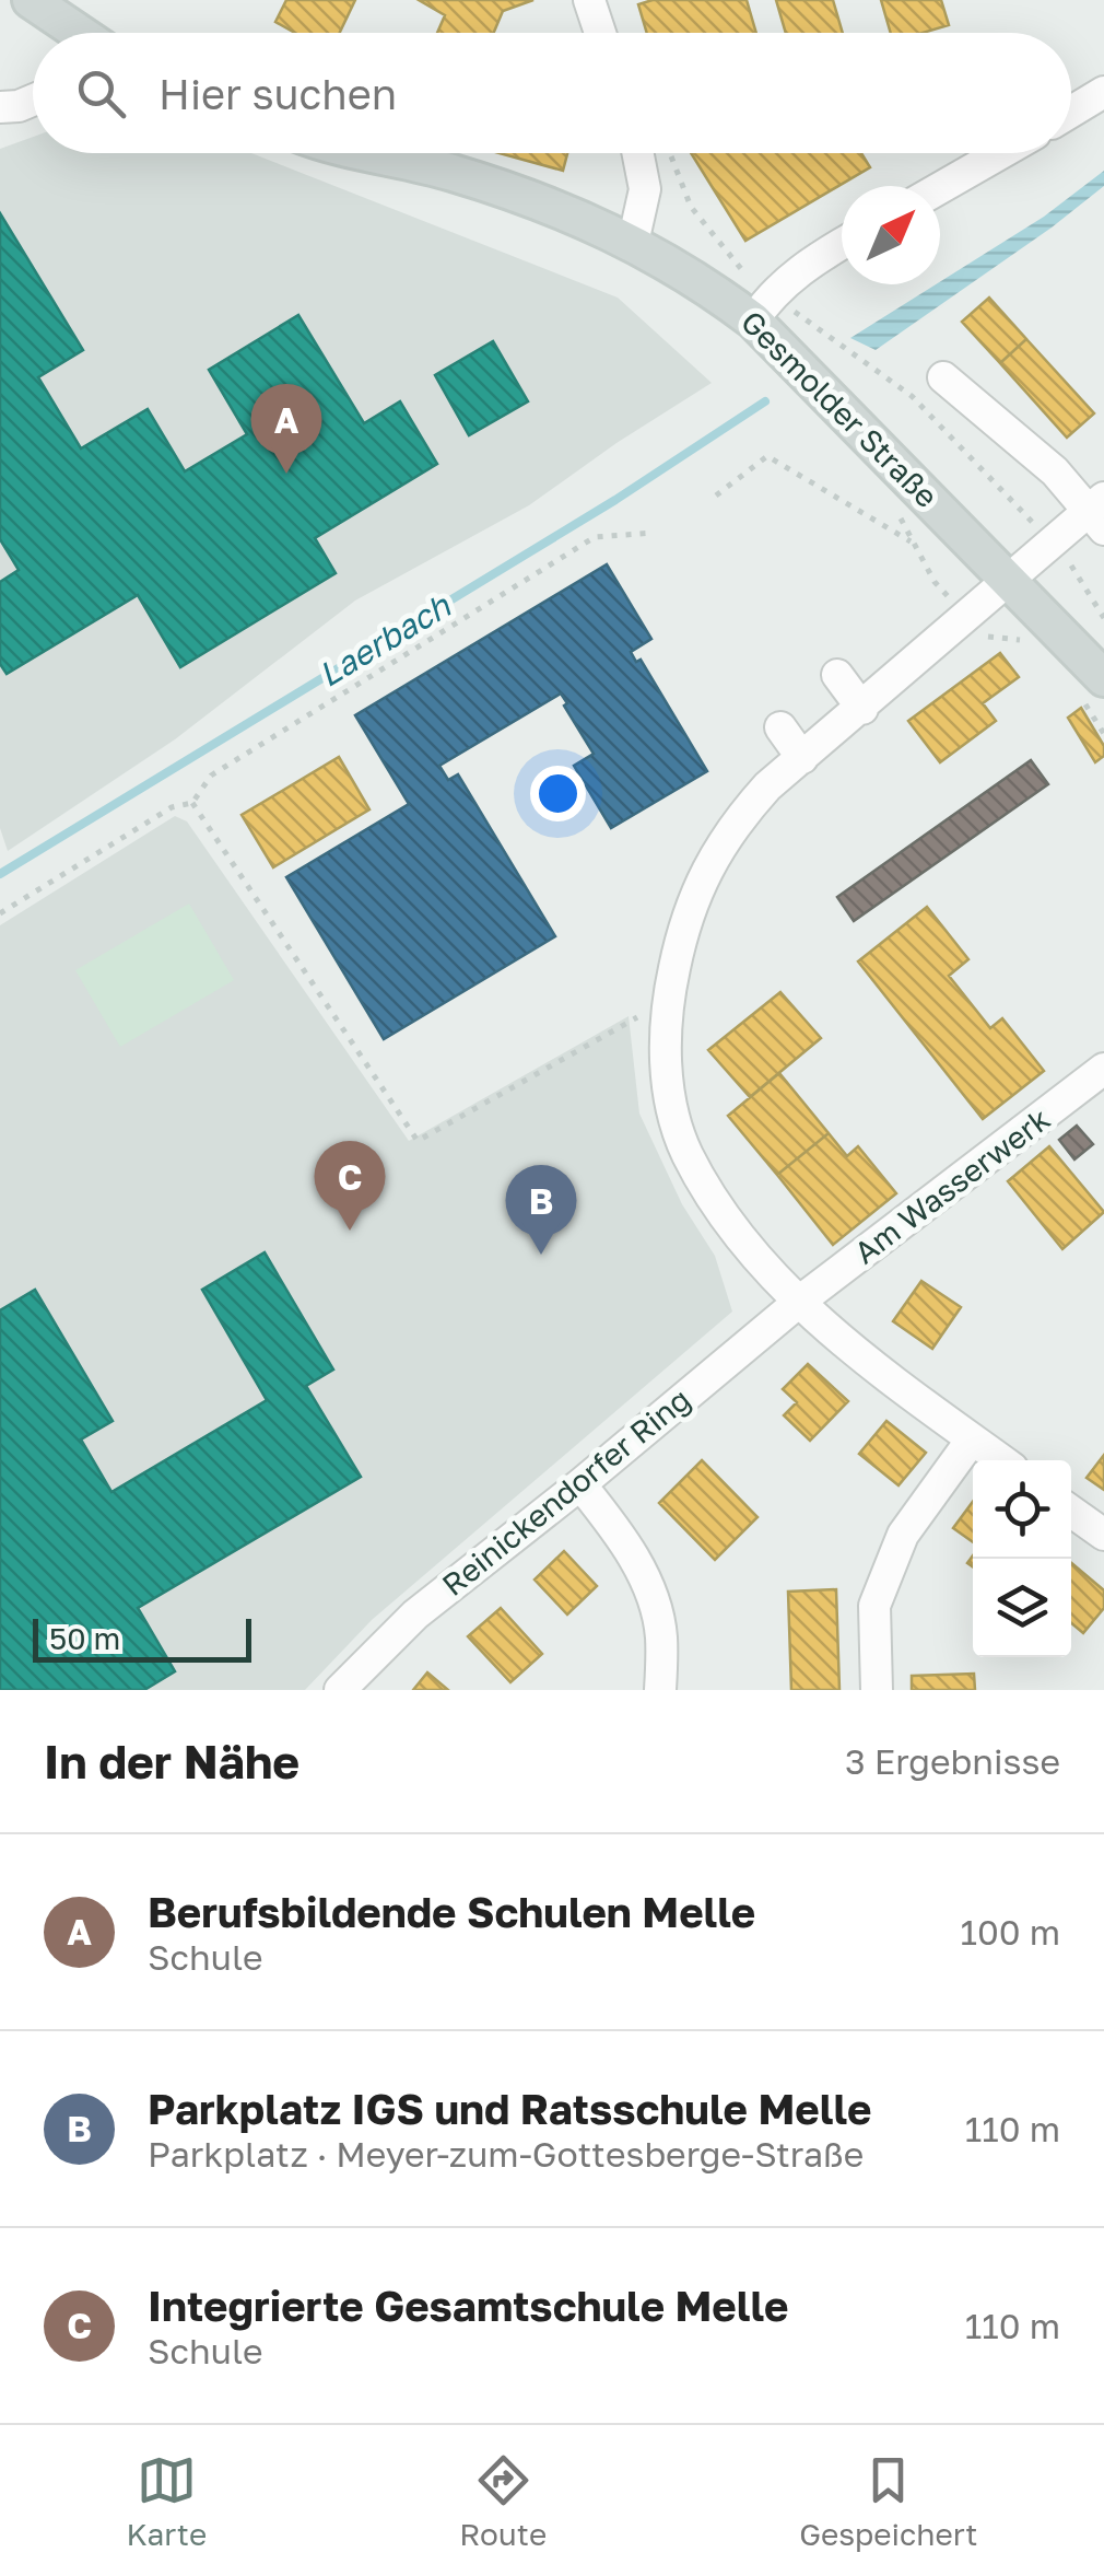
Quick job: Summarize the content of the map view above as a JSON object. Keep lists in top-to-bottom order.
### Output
{
  "streets": {
    "main road": ["Gesmolder Straße"],
    "street": ["Am Wasserwerk", "Reinickendorfer Ring"]
  },
  "crossings": [
    ["Am Wasserwerk", "Reinickendorfer Ring"]
  ],
  "water": ["Laerbach"],
  "scale_bar": "50 m",
  "north": "top right",
  "page": {
    "search": "Hier suchen",
    "pins": ["A", "C", "B"],
    "scale": "50 m",
    "heading": ["In der Nähe", "3 Ergebnisse"],
    "list": [
      {
        "mark": "A",
        "name": "Berufsbildende Schulen Melle",
        "note": "Schule",
        "value": "100 m"
      },
      {
        "mark": "B",
        "name": "Parkplatz IGS und Ratsschule Melle",
        "note": "Parkplatz · Meyer-zum-Gottesberge-Straße",
        "value": "110 m"
      },
      {
        "mark": "C",
        "name": "Integrierte Gesamtschule Melle",
        "note": "Schule",
        "value": "110 m"
      }
    ],
    "nav": ["Karte", "Route", "Gespeichert"]
  }
}
